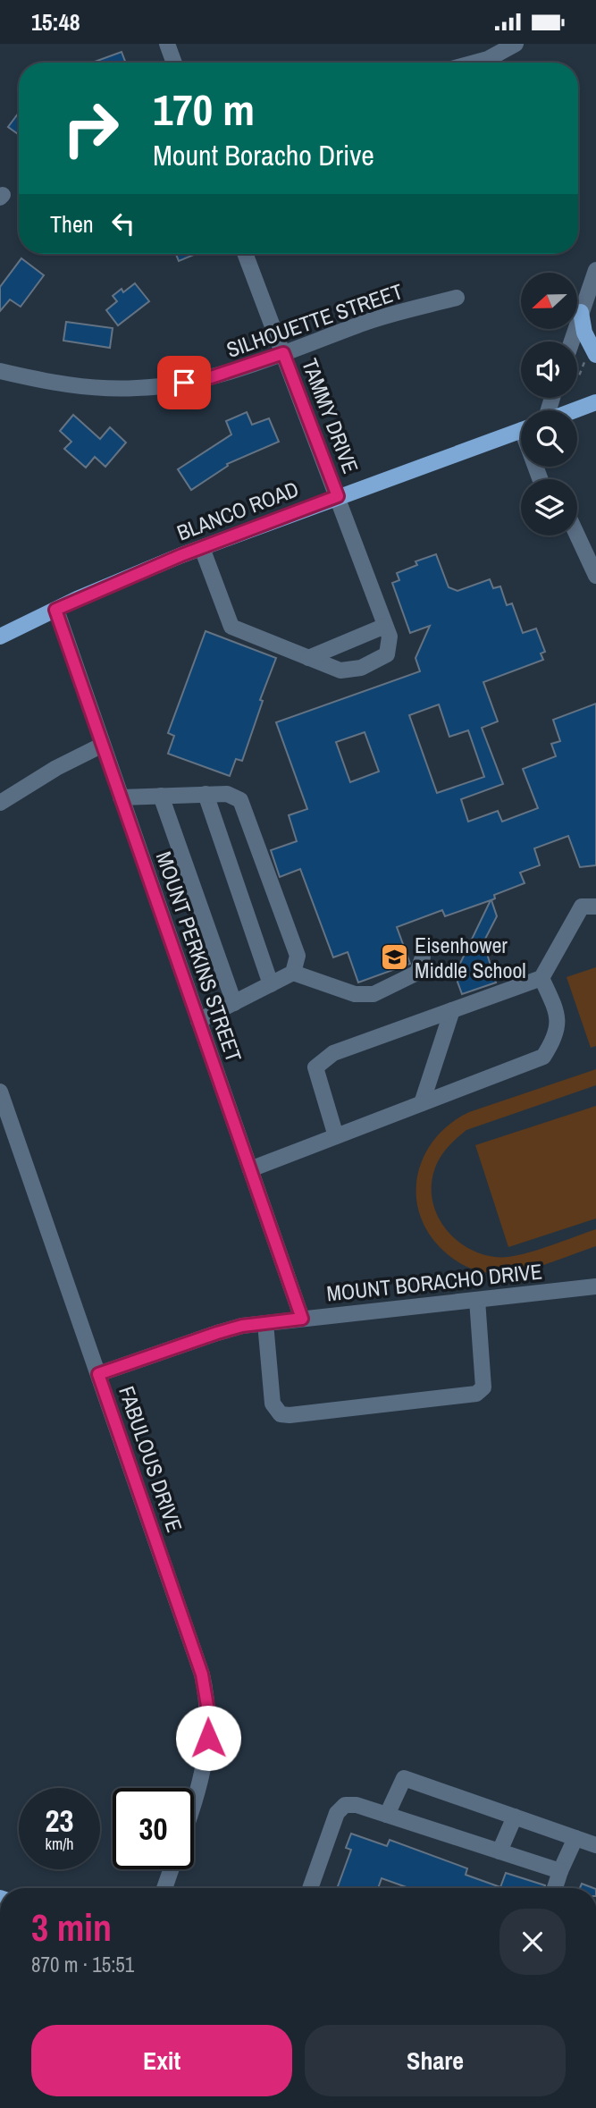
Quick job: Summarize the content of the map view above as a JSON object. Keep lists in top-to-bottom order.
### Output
{
  "streets": {
    "main road": ["BLANCO ROAD"],
    "street": [
      "SILHOUETTE STREET",
      "TAMMY DRIVE",
      "MOUNT PERKINS STREET",
      "MOUNT BORACHO DRIVE",
      "FABULOUS DRIVE"
    ]
  },
  "crossings": [
    ["SILHOUETTE STREET", "TAMMY DRIVE"],
    ["TAMMY DRIVE", "BLANCO ROAD"],
    ["BLANCO ROAD", "MOUNT PERKINS STREET"],
    ["MOUNT PERKINS STREET", "MOUNT BORACHO DRIVE"],
    ["MOUNT BORACHO DRIVE", "FABULOUS DRIVE"]
  ],
  "places": {
    "school or university": ["Eisenhower Middle School"]
  },
  "north": "left",
  "page": {
    "status": "15:48",
    "turn": ["170 m", "Mount Boracho Drive"],
    "then": "Then",
    "speed": "23 km/h",
    "limit": "30",
    "heading": ["3 min", "870 m · 15:51"],
    "buttons": ["Exit", "Share"]
  }
}
